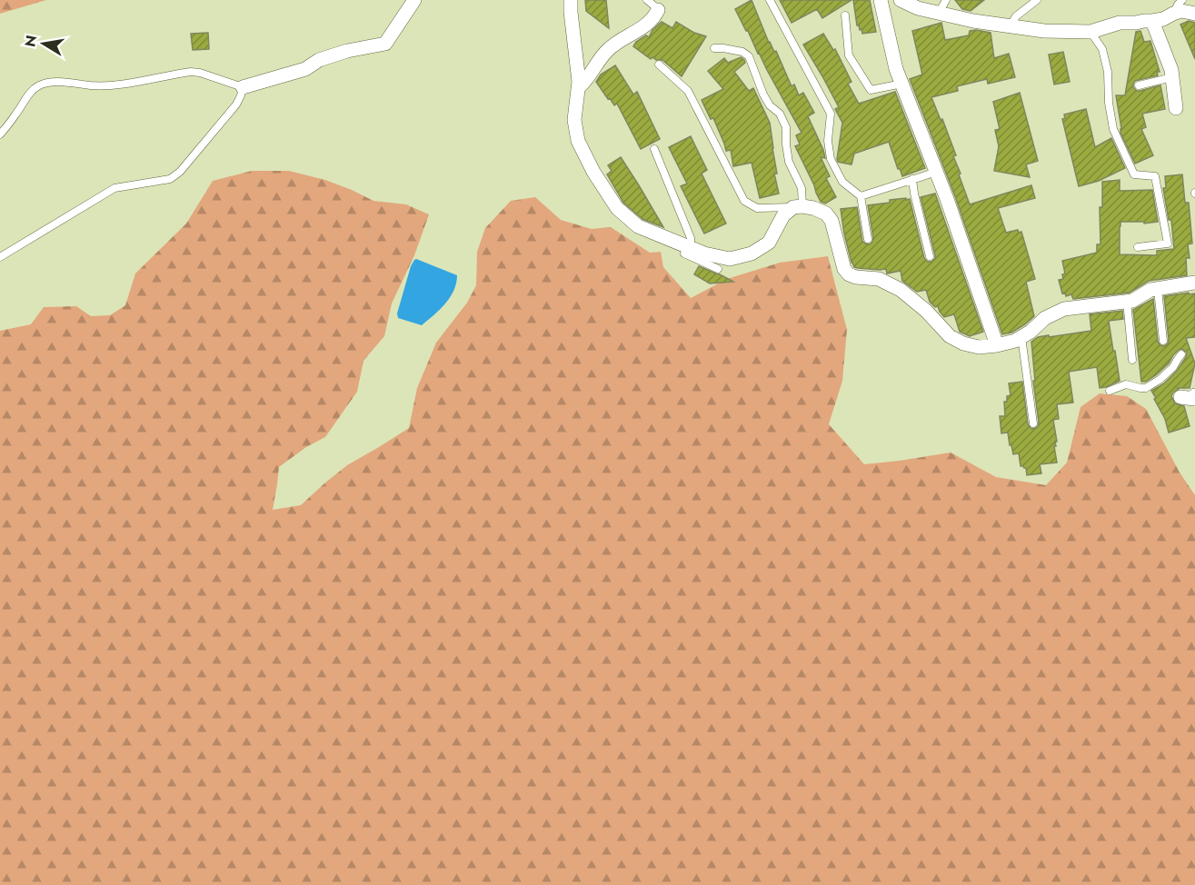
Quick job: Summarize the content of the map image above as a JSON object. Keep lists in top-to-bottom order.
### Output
{
  "north": "left"
}
